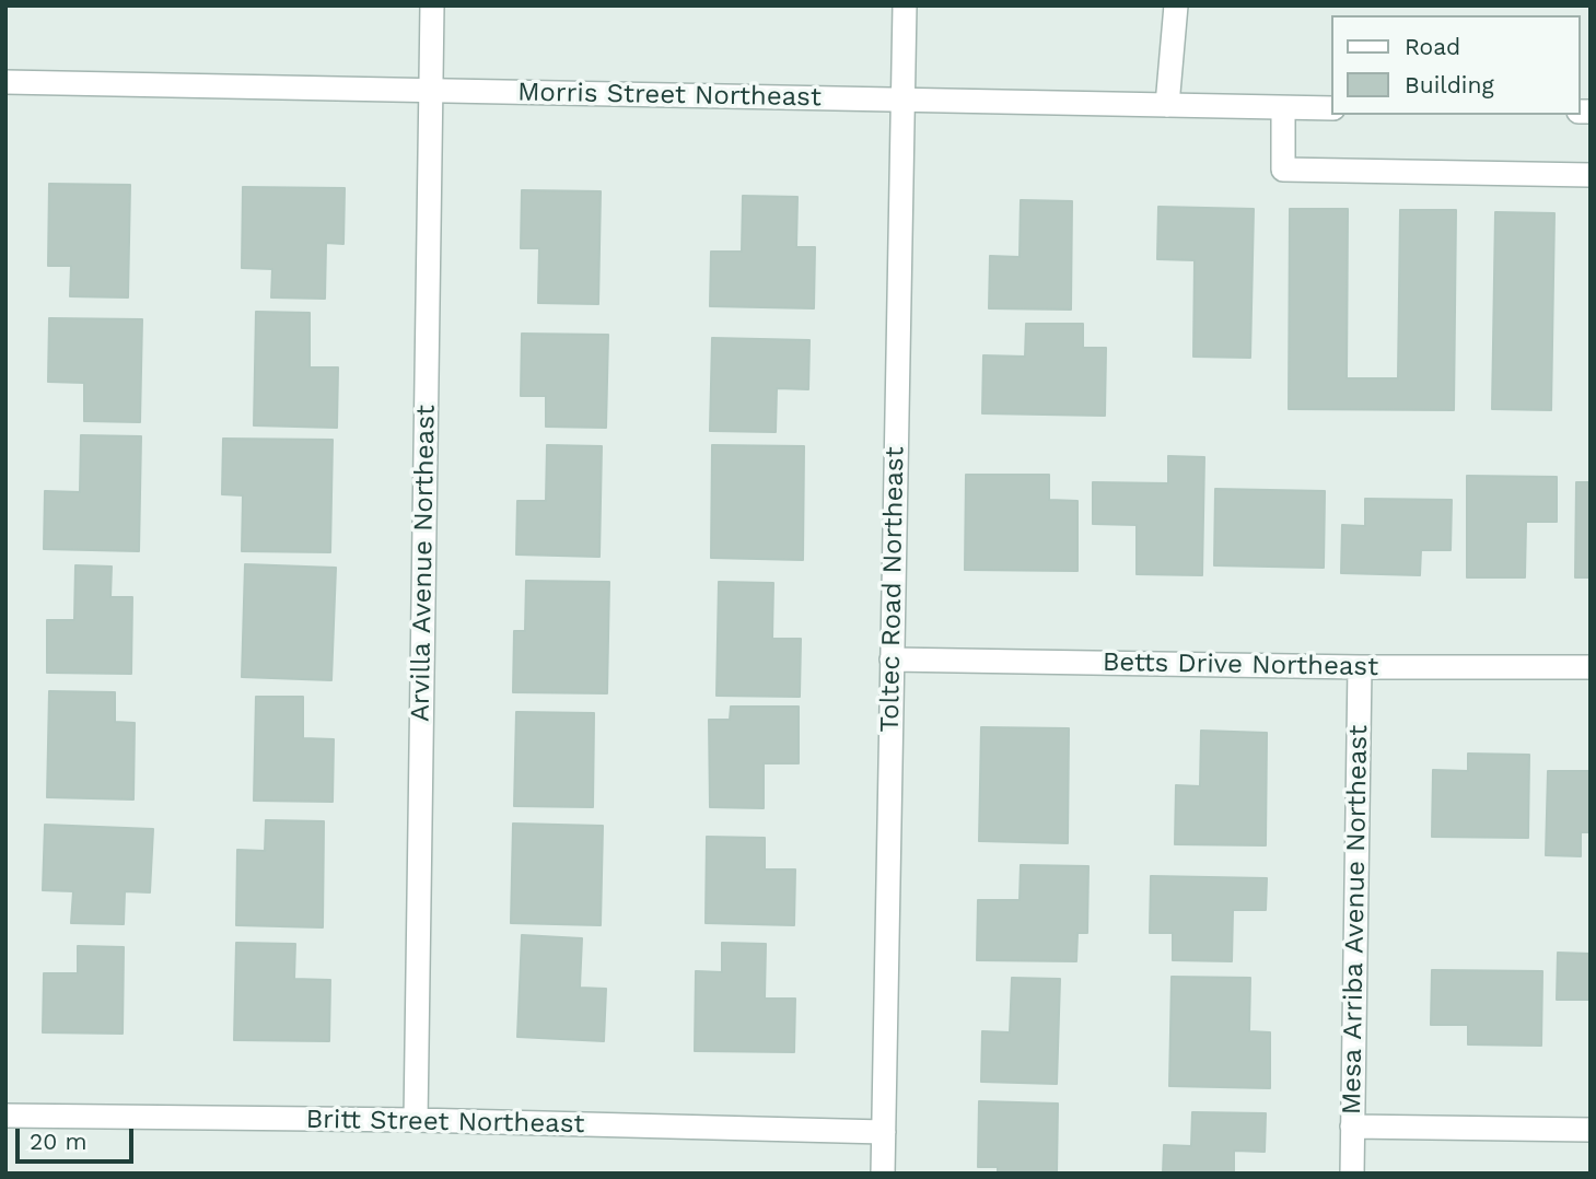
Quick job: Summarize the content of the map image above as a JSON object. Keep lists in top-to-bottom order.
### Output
{
  "streets": {
    "street": [
      "Morris Street Northeast",
      "Arvilla Avenue Northeast",
      "Toltec Road Northeast",
      "Betts Drive Northeast",
      "Mesa Arriba Avenue Northeast",
      "Britt Street Northeast"
    ]
  },
  "crossings": [
    ["Morris Street Northeast", "Arvilla Avenue Northeast"],
    ["Morris Street Northeast", "Toltec Road Northeast"],
    ["Arvilla Avenue Northeast", "Britt Street Northeast"],
    ["Toltec Road Northeast", "Betts Drive Northeast"],
    ["Toltec Road Northeast", "Britt Street Northeast"],
    ["Betts Drive Northeast", "Mesa Arriba Avenue Northeast"]
  ],
  "legend": ["Road", "Building"],
  "scale_bar": "20 m"
}
